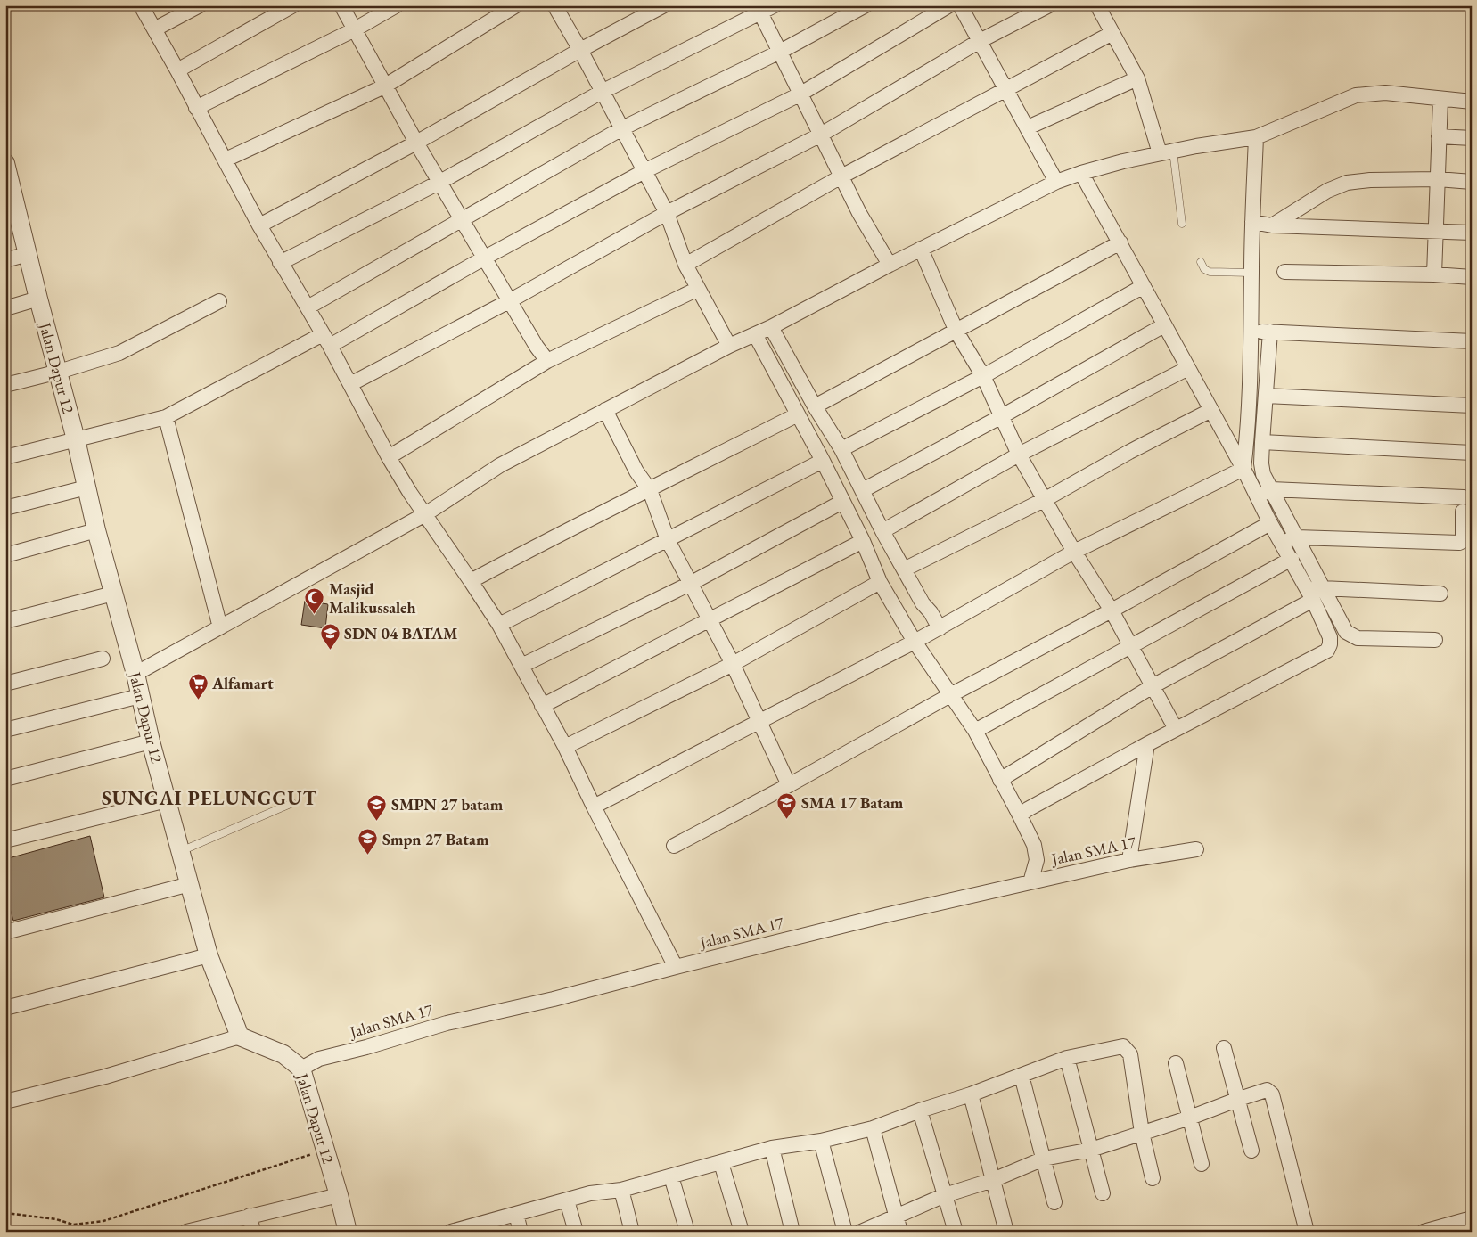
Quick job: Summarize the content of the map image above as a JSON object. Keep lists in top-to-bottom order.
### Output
{
  "streets": {
    "street": ["Jalan Dapur 12", "Jalan SMA 17"]
  },
  "crossings": [
    ["Jalan Dapur 12", "Jalan SMA 17"]
  ],
  "districts": ["SUNGAI PELUNGGUT"],
  "places": {
    "mosque": ["Masjid Malikussaleh"],
    "school or university": [
      "SDN 04 BATAM",
      "SMA 17 Batam",
      "SMPN 27 batam",
      "Smpn 27 Batam"
    ],
    "supermarket": ["Alfamart"]
  }
}
